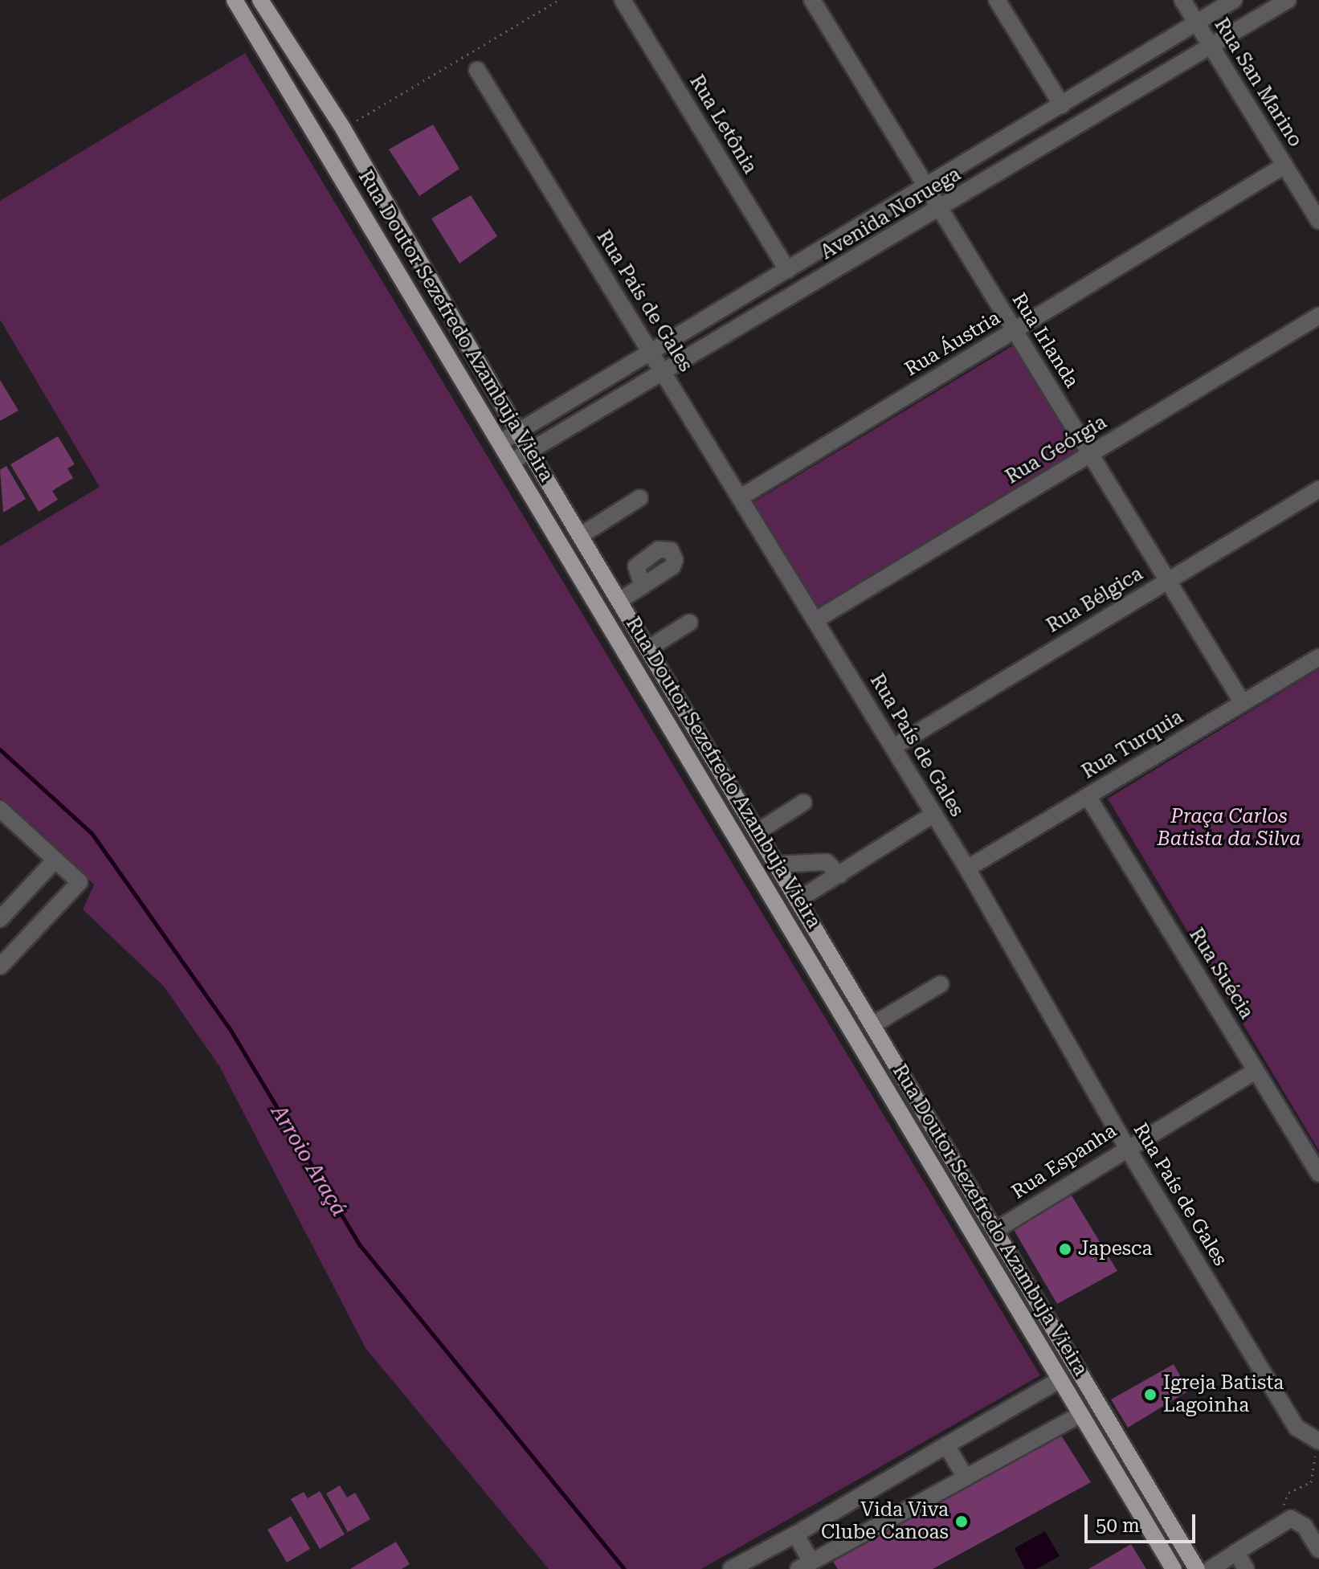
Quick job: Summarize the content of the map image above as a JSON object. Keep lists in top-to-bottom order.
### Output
{
  "streets": {
    "main road": ["Rua Doutor Sezefredo Azambuja Vieira"],
    "street": [
      "Rua San Marino",
      "Rua Letônia",
      "Avenida Noruega",
      "Rua País de Gales",
      "Rua Irlanda",
      "Rua Áustria",
      "Rua Geórgia",
      "Rua Bélgica",
      "Rua Turquia",
      "Rua Suécia",
      "Rua Espanha"
    ]
  },
  "crossings": [
    ["Rua San Marino", "Avenida Noruega"],
    ["Rua San Marino", "Rua Áustria"],
    ["Rua Letônia", "Avenida Noruega"],
    ["Avenida Noruega", "Rua País de Gales"],
    ["Avenida Noruega", "Rua Doutor Sezefredo Azambuja Vieira"],
    ["Avenida Noruega", "Rua Irlanda"],
    ["Rua País de Gales", "Rua Áustria"],
    ["Rua País de Gales", "Rua Geórgia"],
    ["Rua País de Gales", "Rua Bélgica"],
    ["Rua País de Gales", "Rua Turquia"],
    ["Rua País de Gales", "Rua Espanha"],
    ["Rua Doutor Sezefredo Azambuja Vieira", "Rua Espanha"],
    ["Rua Irlanda", "Rua Áustria"],
    ["Rua Irlanda", "Rua Geórgia"],
    ["Rua Irlanda", "Rua Bélgica"],
    ["Rua Irlanda", "Rua Turquia"],
    ["Rua Turquia", "Rua Suécia"],
    ["Rua Suécia", "Rua Espanha"]
  ],
  "water": ["Arroio Araçá"],
  "parks": ["Praça Carlos Batista da Silva"],
  "places": ["Japesca", "Igreja Batista Lagoinha", "Vida Viva Clube Canoas"],
  "scale_bar": "50 m"
}
